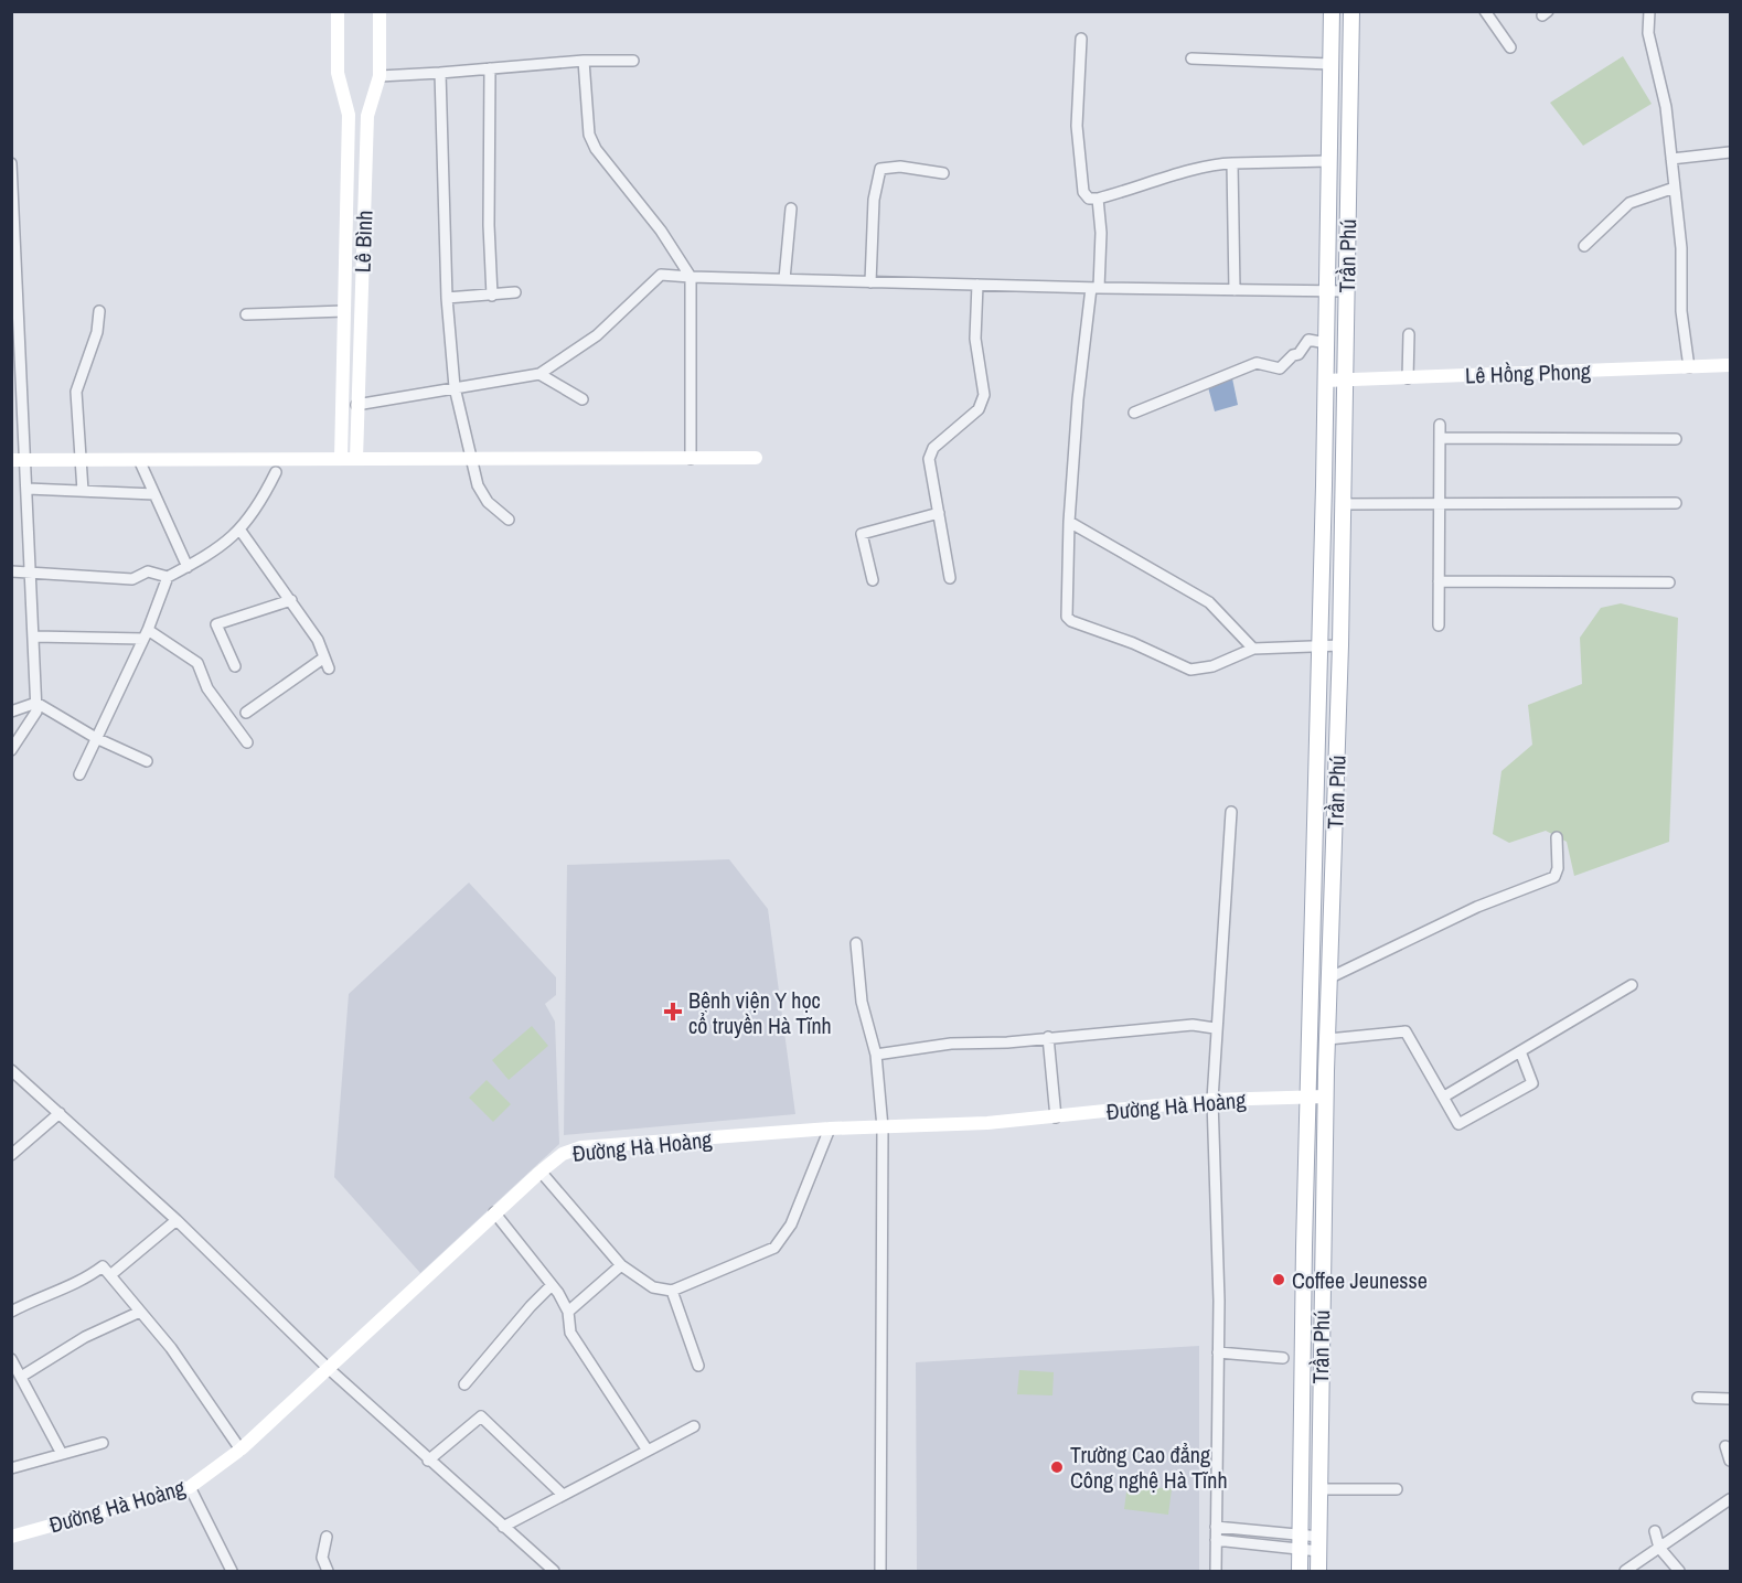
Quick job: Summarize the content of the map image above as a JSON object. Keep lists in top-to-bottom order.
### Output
{
  "streets": {
    "main road": ["Trần Phú"],
    "street": ["Lê Bình", "Lê Hồng Phong", "Đường Hà Hoàng"]
  },
  "crossings": [
    ["Trần Phú", "Lê Hồng Phong"],
    ["Trần Phú", "Đường Hà Hoàng"]
  ],
  "places": {
    "health": ["Bệnh viện Y học cổ truyền Hà Tĩnh"],
    "other": ["Coffee Jeunesse", "Trường Cao đẳng Công nghệ Hà Tĩnh"]
  }
}
